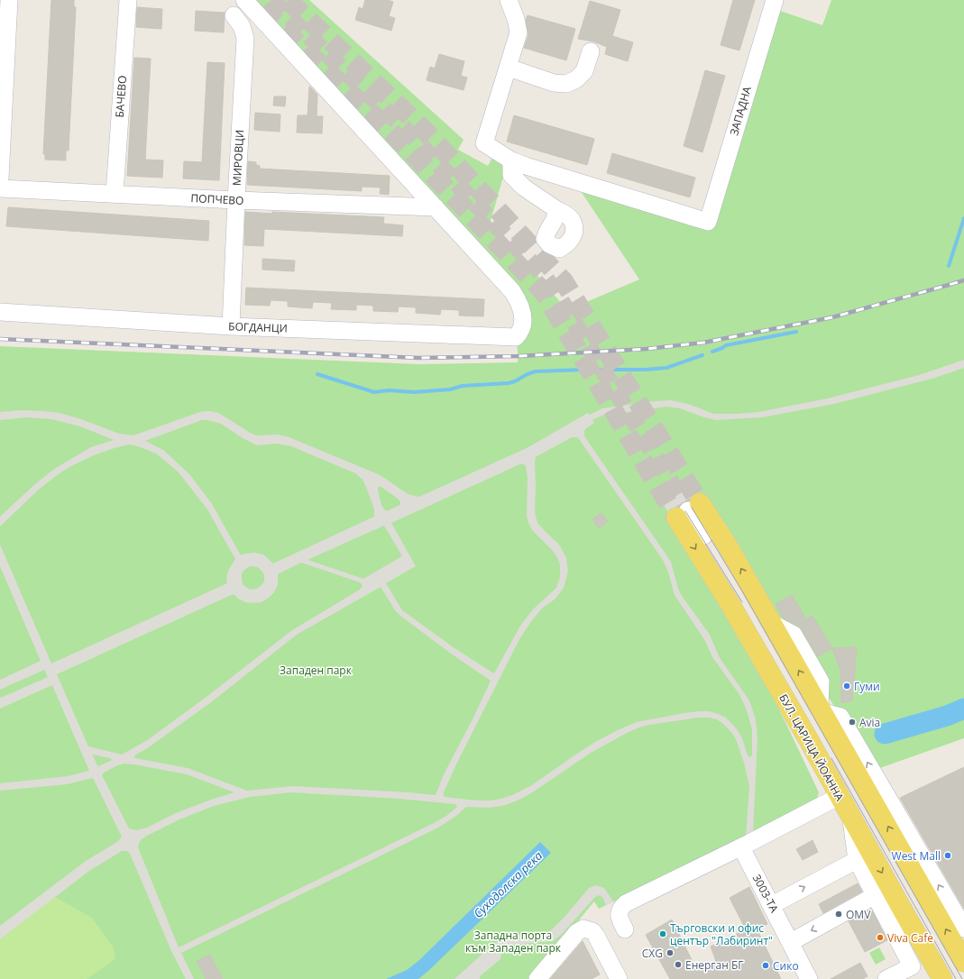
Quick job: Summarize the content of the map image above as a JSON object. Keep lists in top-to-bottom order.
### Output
{
  "streets": {
    "main road": ["БУЛ. ЦАРИЦА ЙОАННА"],
    "street": [
      "БАЧЕВО",
      "ЗАПАДНА",
      "МИРОВЦИ",
      "ПОПЧЕВО",
      "БОГДАНЦИ",
      "3003-ТА"
    ]
  },
  "crossings": [
    ["БАЧЕВО", "ПОПЧЕВО"],
    ["МИРОВЦИ", "ПОПЧЕВО"],
    ["МИРОВЦИ", "БОГДАНЦИ"],
    ["ПОПЧЕВО", "БОГДАНЦИ"]
  ],
  "water": ["Суходолска река"],
  "parks": ["Западен парк", "Западна порта към Западен парк"],
  "places": [
    "Гуми",
    "Avia",
    "West Mall",
    "OMV",
    "Търговски и офис център \"Лабиринт\"",
    "Viva Cafe",
    "CXG",
    "Енерган БГ",
    "Сико"
  ]
}
